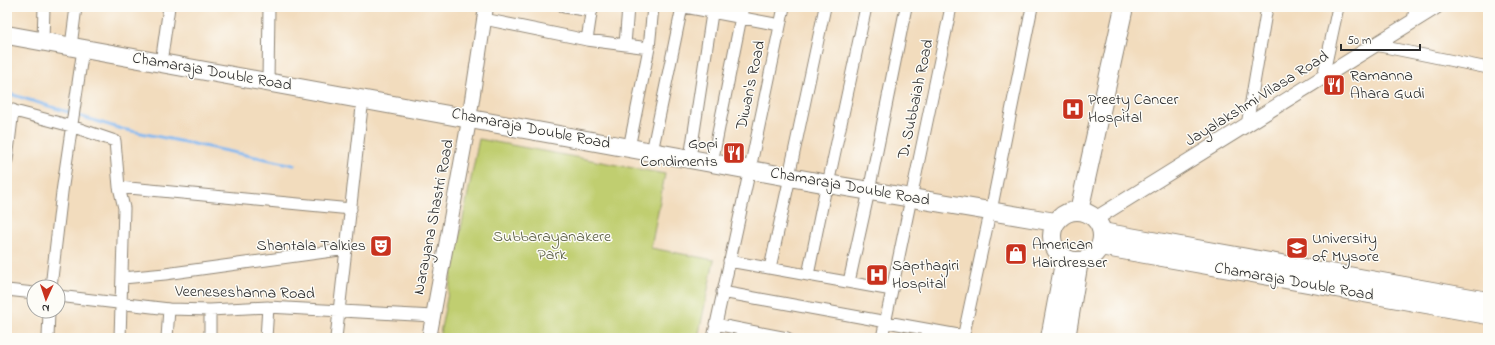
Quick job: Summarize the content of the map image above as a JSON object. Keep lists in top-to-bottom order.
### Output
{
  "streets": {
    "main road": ["Chamaraja Double Road"],
    "street": [
      "Diwan's Road",
      "D. Subbaiah Road",
      "Jayalakshmi Vilasa Road",
      "Narayana Shastri Road",
      "Veeneseshanna Road"
    ]
  },
  "crossings": [
    ["Chamaraja Double Road", "Diwan's Road"],
    ["Chamaraja Double Road", "D. Subbaiah Road"],
    ["Chamaraja Double Road", "Jayalakshmi Vilasa Road"],
    ["Chamaraja Double Road", "Narayana Shastri Road"],
    ["Narayana Shastri Road", "Veeneseshanna Road"]
  ],
  "parks": ["Subbarayanakere Park"],
  "places": {
    "restaurant": ["Ramanna Ahara Gudi", "Gopi Condiments"],
    "hospital": ["Preety Cancer Hospital", "Sapthagiri Hospital"],
    "theatre": ["Shantala Talkies"],
    "school or university": ["University of Mysore"],
    "shop": ["American Hairdresser"]
  },
  "scale_bar": "50 m",
  "north": "bottom"
}
